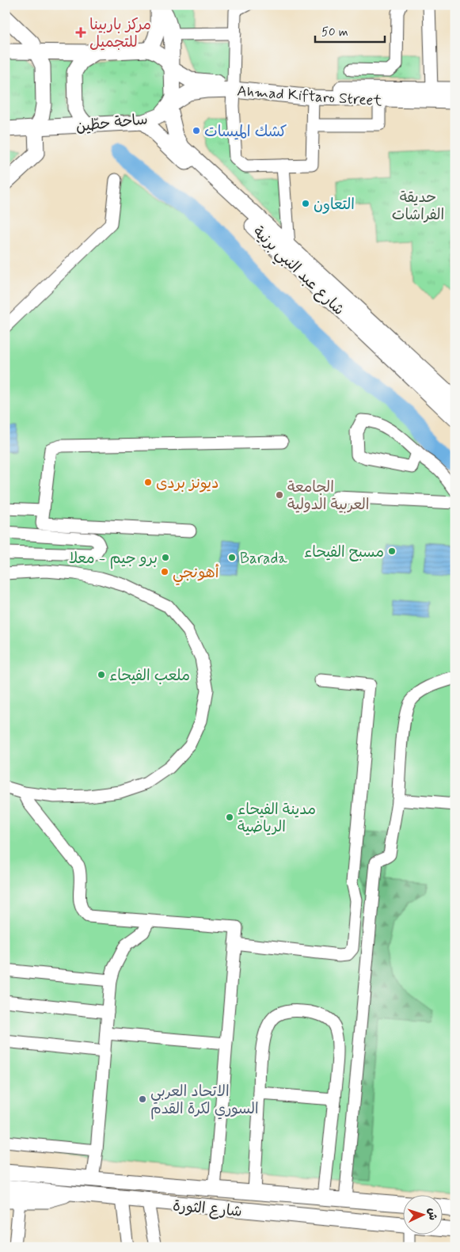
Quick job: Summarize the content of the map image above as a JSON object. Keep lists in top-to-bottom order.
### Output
{
  "streets": {
    "main road": [
      "Ahmad Kiftaro Street",
      "ساحة حطّين",
      "شارع عبد النبي برنية",
      "شارع الثورة"
    ]
  },
  "crossings": [
    ["Ahmad Kiftaro Street", "ساحة حطّين"],
    ["Ahmad Kiftaro Street", "شارع عبد النبي برنية"],
    ["ساحة حطّين", "شارع عبد النبي برنية"]
  ],
  "parks": ["حديقة الفراشات"],
  "places": {
    "health": ["مركز باربينا للتجميل"],
    "other": [
      "كشك الميسات",
      "التعاون",
      "ديونز بردى",
      "الجامعة العربية الدولية",
      "مسبح الفيحاء",
      "برو جيم - معلا",
      "Barada",
      "أهونجي",
      "ملعب الفيحاء",
      "مدينة الفيحاء الرياضية",
      "الاتحاد العربي السوري لكرة القدم"
    ]
  },
  "scale_bar": "50 m",
  "north": "right"
}
